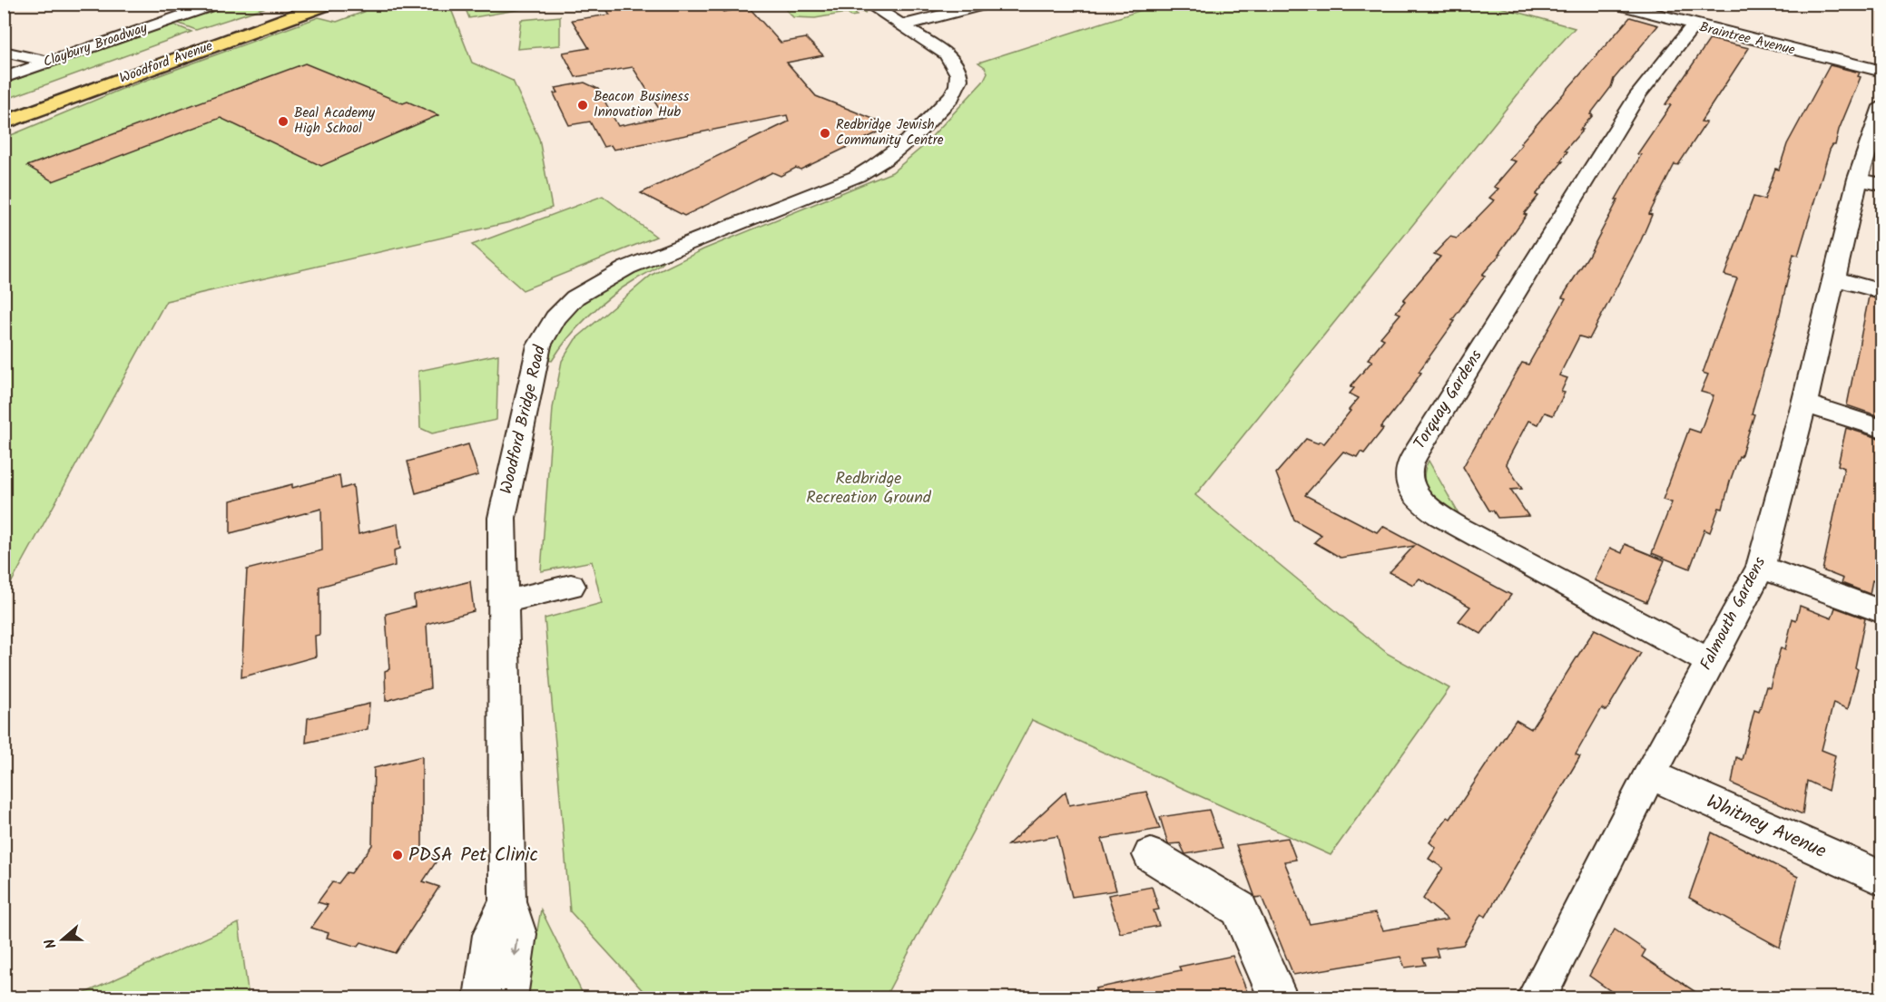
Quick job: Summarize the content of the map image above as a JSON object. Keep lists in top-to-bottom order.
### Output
{
  "streets": {
    "highway": ["Woodford Avenue"],
    "street": [
      "Braintree Avenue",
      "Claybury Broadway",
      "Torquay Gardens",
      "Woodford Bridge Road",
      "Falmouth Gardens",
      "Whitney Avenue"
    ]
  },
  "crossings": [
    ["Braintree Avenue", "Torquay Gardens"],
    ["Torquay Gardens", "Falmouth Gardens"],
    ["Falmouth Gardens", "Whitney Avenue"]
  ],
  "parks": ["Redbridge Recreation Ground"],
  "places": [
    "Beacon Business Innovation Hub",
    "Beal Academy High School",
    "Redbridge Jewish Community Centre",
    "PDSA Pet Clinic"
  ],
  "north": "left"
}
